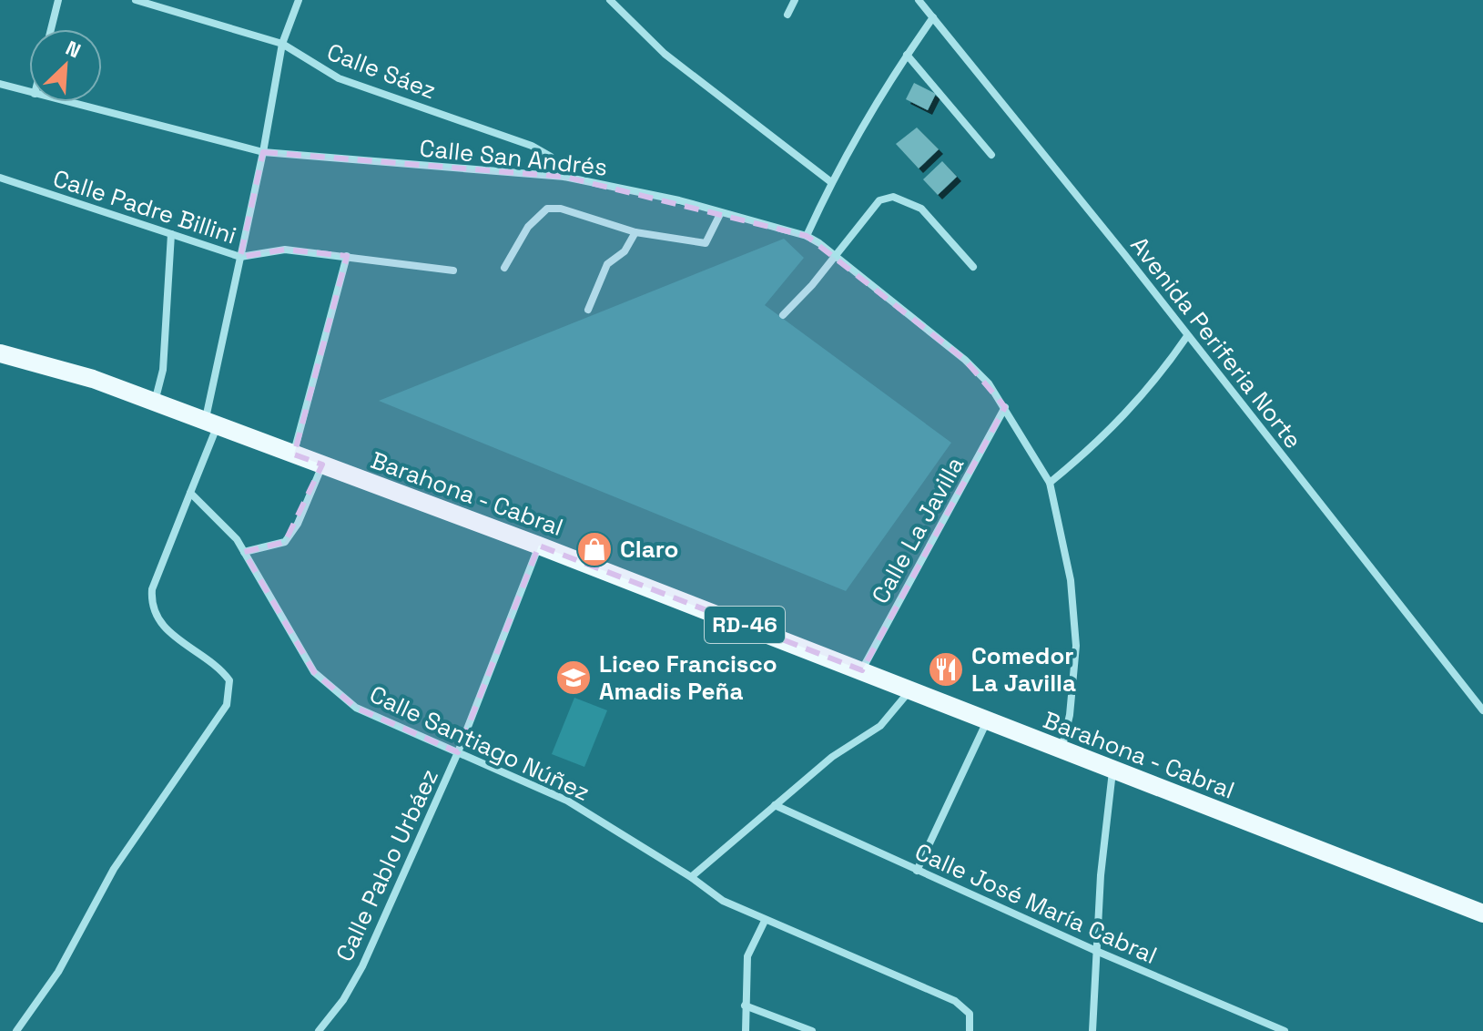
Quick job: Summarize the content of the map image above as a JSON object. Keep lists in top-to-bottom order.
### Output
{
  "streets": {
    "main road": ["Barahona - Cabral", "RD-46"],
    "street": [
      "Calle Sáez",
      "Calle San Andrés",
      "Calle Padre Billini",
      "Avenida Periferia Norte",
      "Calle La Javilla",
      "Calle Santiago Núñez",
      "Calle Pablo Urbáez",
      "Calle José María Cabral"
    ]
  },
  "crossings": [
    ["Calle Sáez", "Calle San Andrés"],
    ["Calle San Andrés", "Barahona - Cabral"],
    ["Calle San Andrés", "Calle La Javilla"],
    ["Barahona - Cabral", "Calle La Javilla"],
    ["Barahona - Cabral", "Calle Pablo Urbáez"],
    ["Calle Santiago Núñez", "Calle Pablo Urbáez"]
  ],
  "places": {
    "shop": ["Claro"],
    "restaurant": ["Comedor La Javilla"],
    "school or university": ["Liceo Francisco Amadis Peña"]
  },
  "north": "top right"
}
